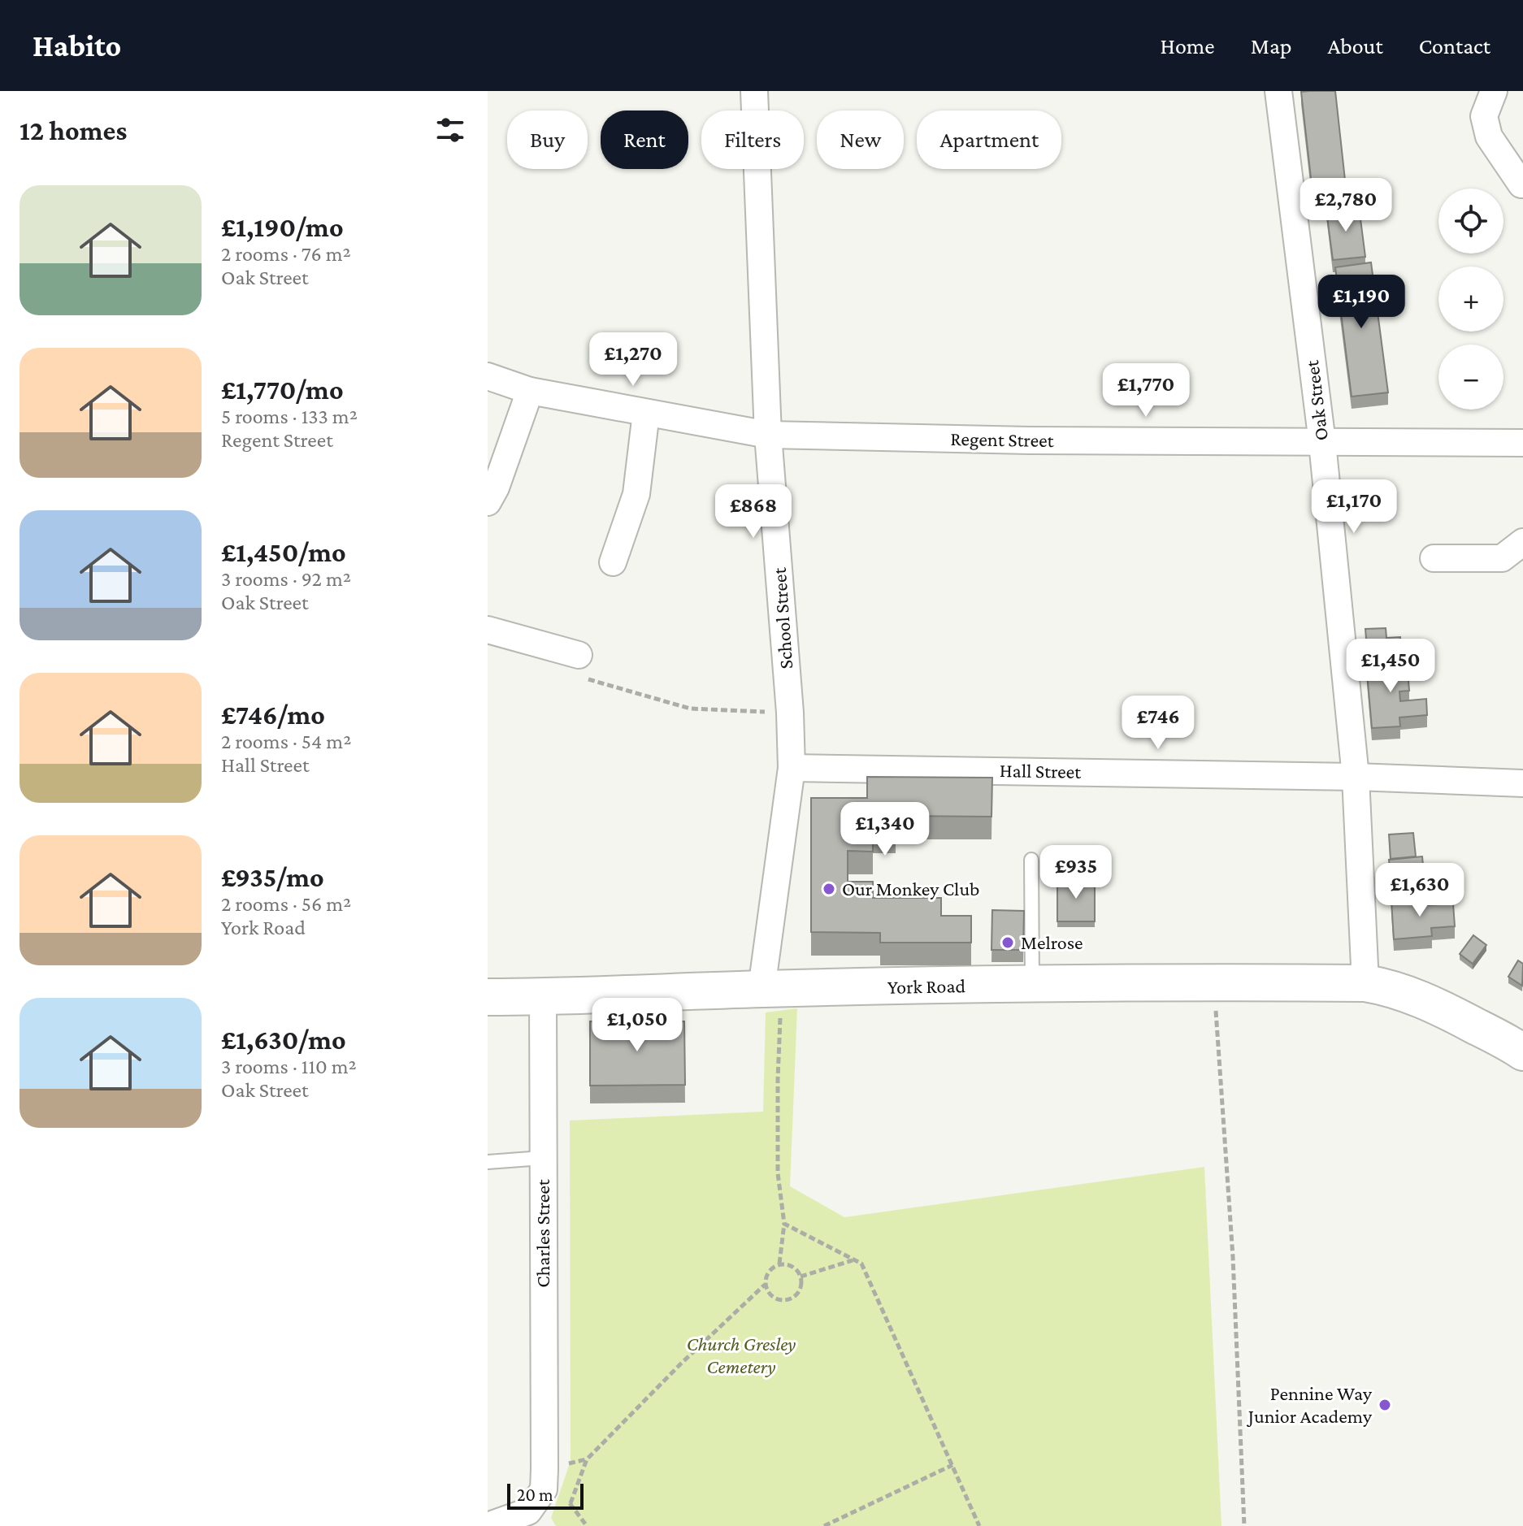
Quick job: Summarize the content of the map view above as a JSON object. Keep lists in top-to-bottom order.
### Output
{
  "streets": {
    "street": [
      "Oak Street",
      "Regent Street",
      "School Street",
      "Hall Street",
      "York Road",
      "Charles Street"
    ]
  },
  "crossings": [
    ["Oak Street", "Regent Street"],
    ["Oak Street", "Hall Street"],
    ["Oak Street", "York Road"],
    ["Regent Street", "School Street"],
    ["School Street", "Hall Street"],
    ["School Street", "York Road"],
    ["York Road", "Charles Street"]
  ],
  "parks": ["Church Gresley Cemetery"],
  "places": ["Our Monkey Club", "Melrose", "Pennine Way Junior Academy"],
  "scale_bar": "20 m",
  "page": {
    "header": "Habito",
    "nav": [
      "Home",
      "Map",
      "About",
      "Contact"
    ],
    "heading": "12 homes",
    "chip": [
      "Buy",
      "Rent",
      "Filters",
      "New",
      "Apartment"
    ],
    "list": [
      {
        "name": "£1,190/mo",
        "note": "2 rooms · 76 m² · Oak Street"
      },
      {
        "name": "£1,770/mo",
        "note": "5 rooms · 133 m² · Regent Street"
      },
      {
        "name": "£1,450/mo",
        "note": "3 rooms · 92 m² · Oak Street"
      },
      {
        "name": "£746/mo",
        "note": "2 rooms · 54 m² · Hall Street"
      },
      {
        "name": "£935/mo",
        "note": "2 rooms · 56 m² · York Road"
      },
      {
        "name": "£1,630/mo",
        "note": "3 rooms · 110 m² · Oak Street"
      }
    ],
    "price": [
      "£2,780",
      "£1,190",
      "£1,270",
      "£1,770",
      "£1,170",
      "£868",
      "£1,450",
      "£746",
      "£1,340",
      "£935",
      "£1,630",
      "£1,050"
    ],
    "map_buttons": ["+", "−"],
    "scale": "20 m"
  }
}
